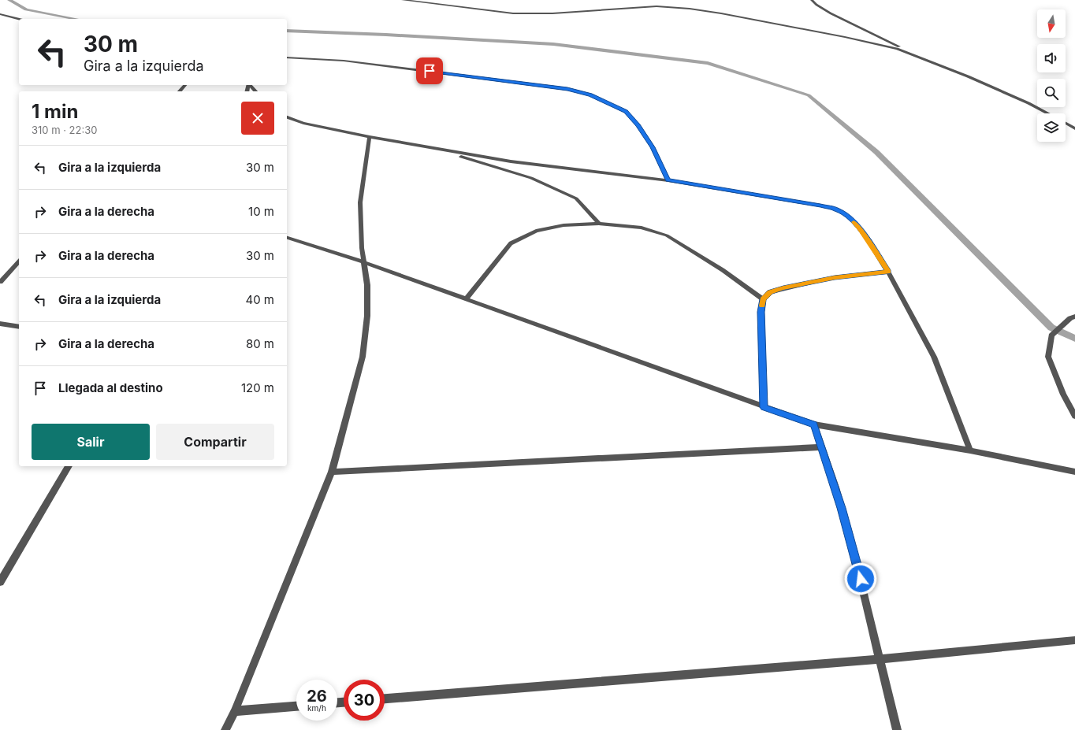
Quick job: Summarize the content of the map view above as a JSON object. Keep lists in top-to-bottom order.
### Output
{
  "north": "bottom",
  "page": {
    "turn": ["30 m", "Gira a la izquierda"],
    "heading": ["1 min", "310 m · 22:30"],
    "list": [
      {
        "name": "Gira a la izquierda",
        "value": "30 m"
      },
      {
        "name": "Gira a la derecha",
        "value": "10 m"
      },
      {
        "name": "Gira a la derecha",
        "value": "30 m"
      },
      {
        "name": "Gira a la izquierda",
        "value": "40 m"
      },
      {
        "name": "Gira a la derecha",
        "value": "80 m"
      },
      {
        "name": "Llegada al destino",
        "value": "120 m"
      }
    ],
    "buttons": ["Salir", "Compartir"],
    "speed": "26 km/h",
    "limit": "30"
  }
}
